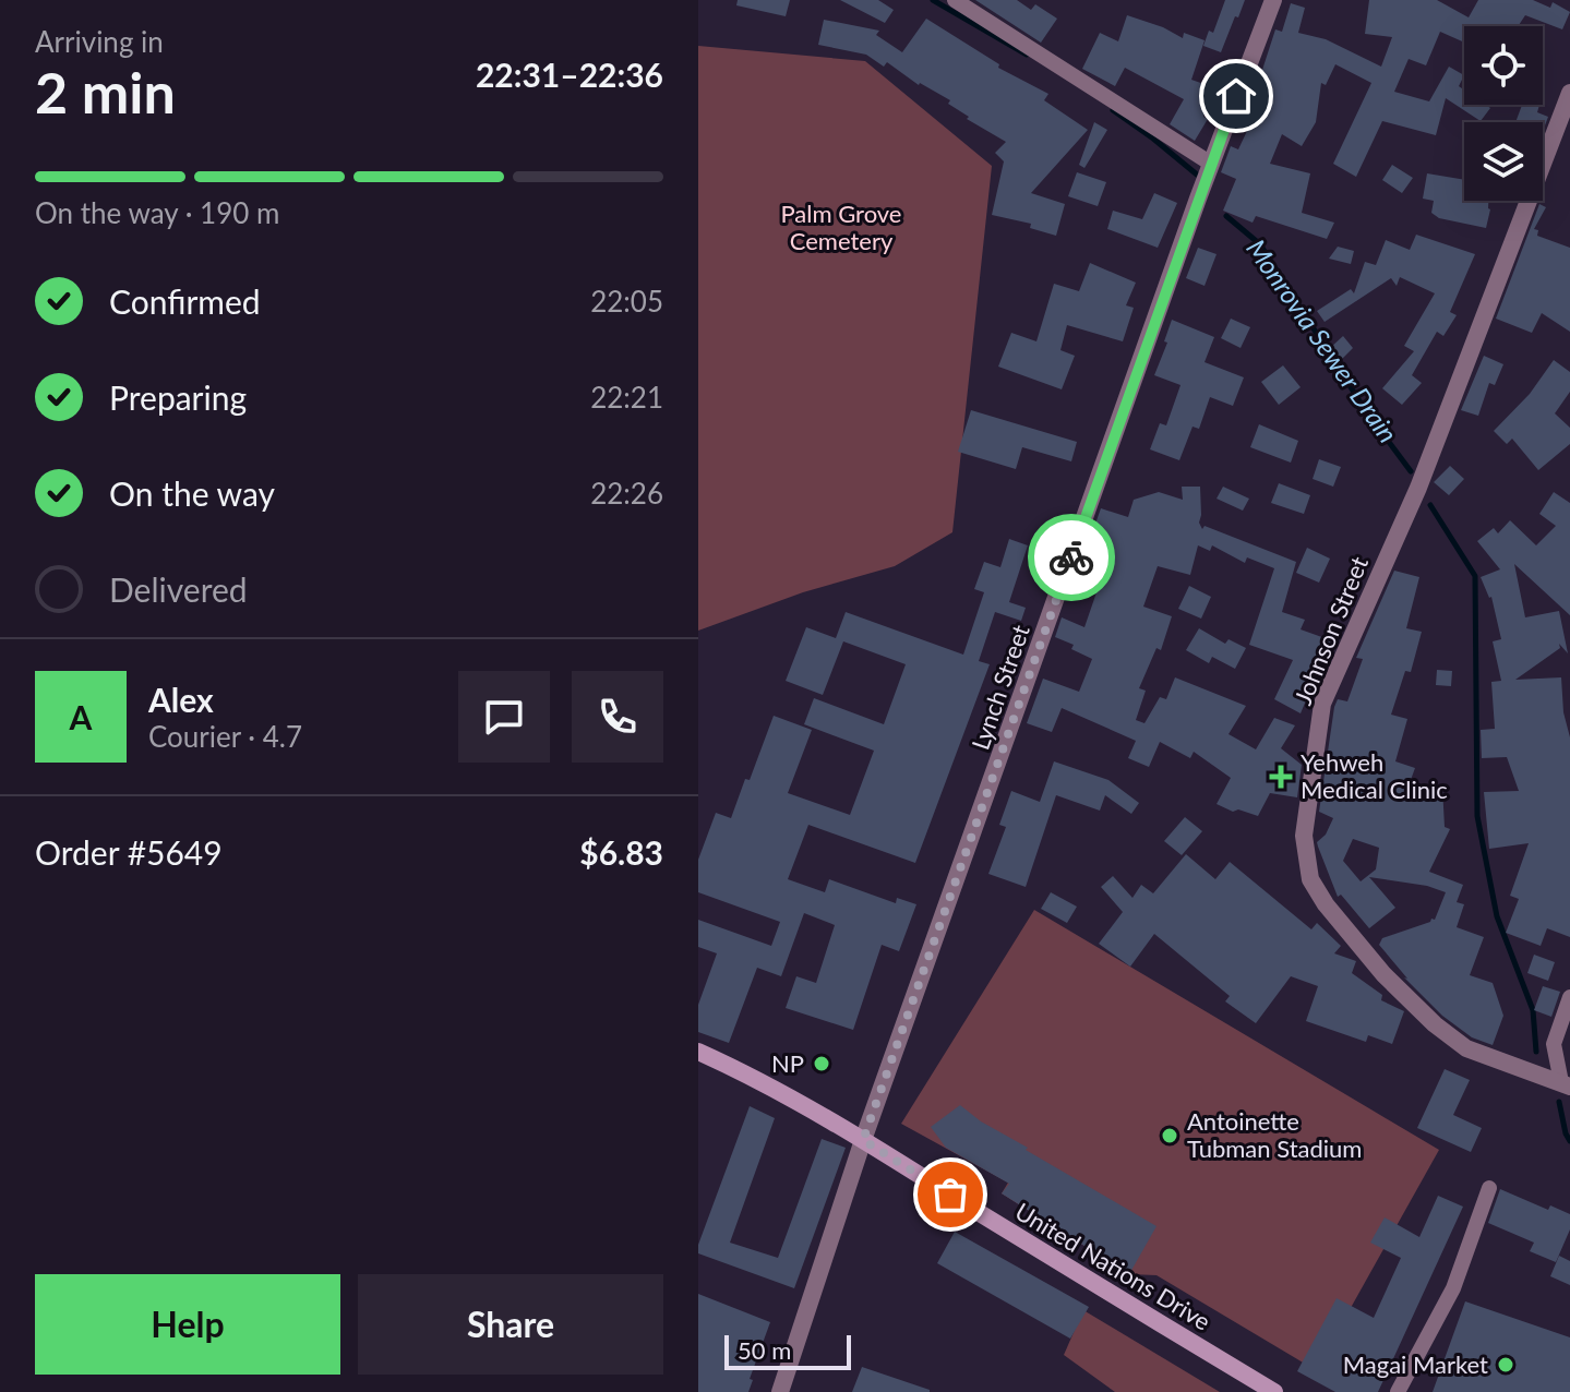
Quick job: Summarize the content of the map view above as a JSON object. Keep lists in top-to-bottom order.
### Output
{
  "streets": {
    "main road": ["United Nations Drive"],
    "street": ["Johnson Street", "Lynch Street"]
  },
  "crossings": [
    ["Lynch Street", "United Nations Drive"]
  ],
  "water": ["Monrovia Sewer Drain"],
  "parks": ["Palm Grove Cemetery"],
  "places": {
    "health": ["Yehweh Medical Clinic"],
    "other": ["NP", "Antoinette Tubman Stadium", "Magai Market"]
  },
  "scale_bar": "50 m",
  "page": {
    "heading": ["2 min", "Arriving in", "22:31–22:36"],
    "panel": [
      "Alex",
      "Courier · 4.7",
      "Order #5649",
      "$6.83"
    ],
    "bar": "On the way · 190 m",
    "list": [
      ["Confirmed", "22:05"],
      ["Preparing", "22:21"],
      ["On the way", "22:26"],
      "Delivered"
    ],
    "round": "A",
    "buttons": ["Help", "Share"],
    "scale": "50 m"
  }
}
